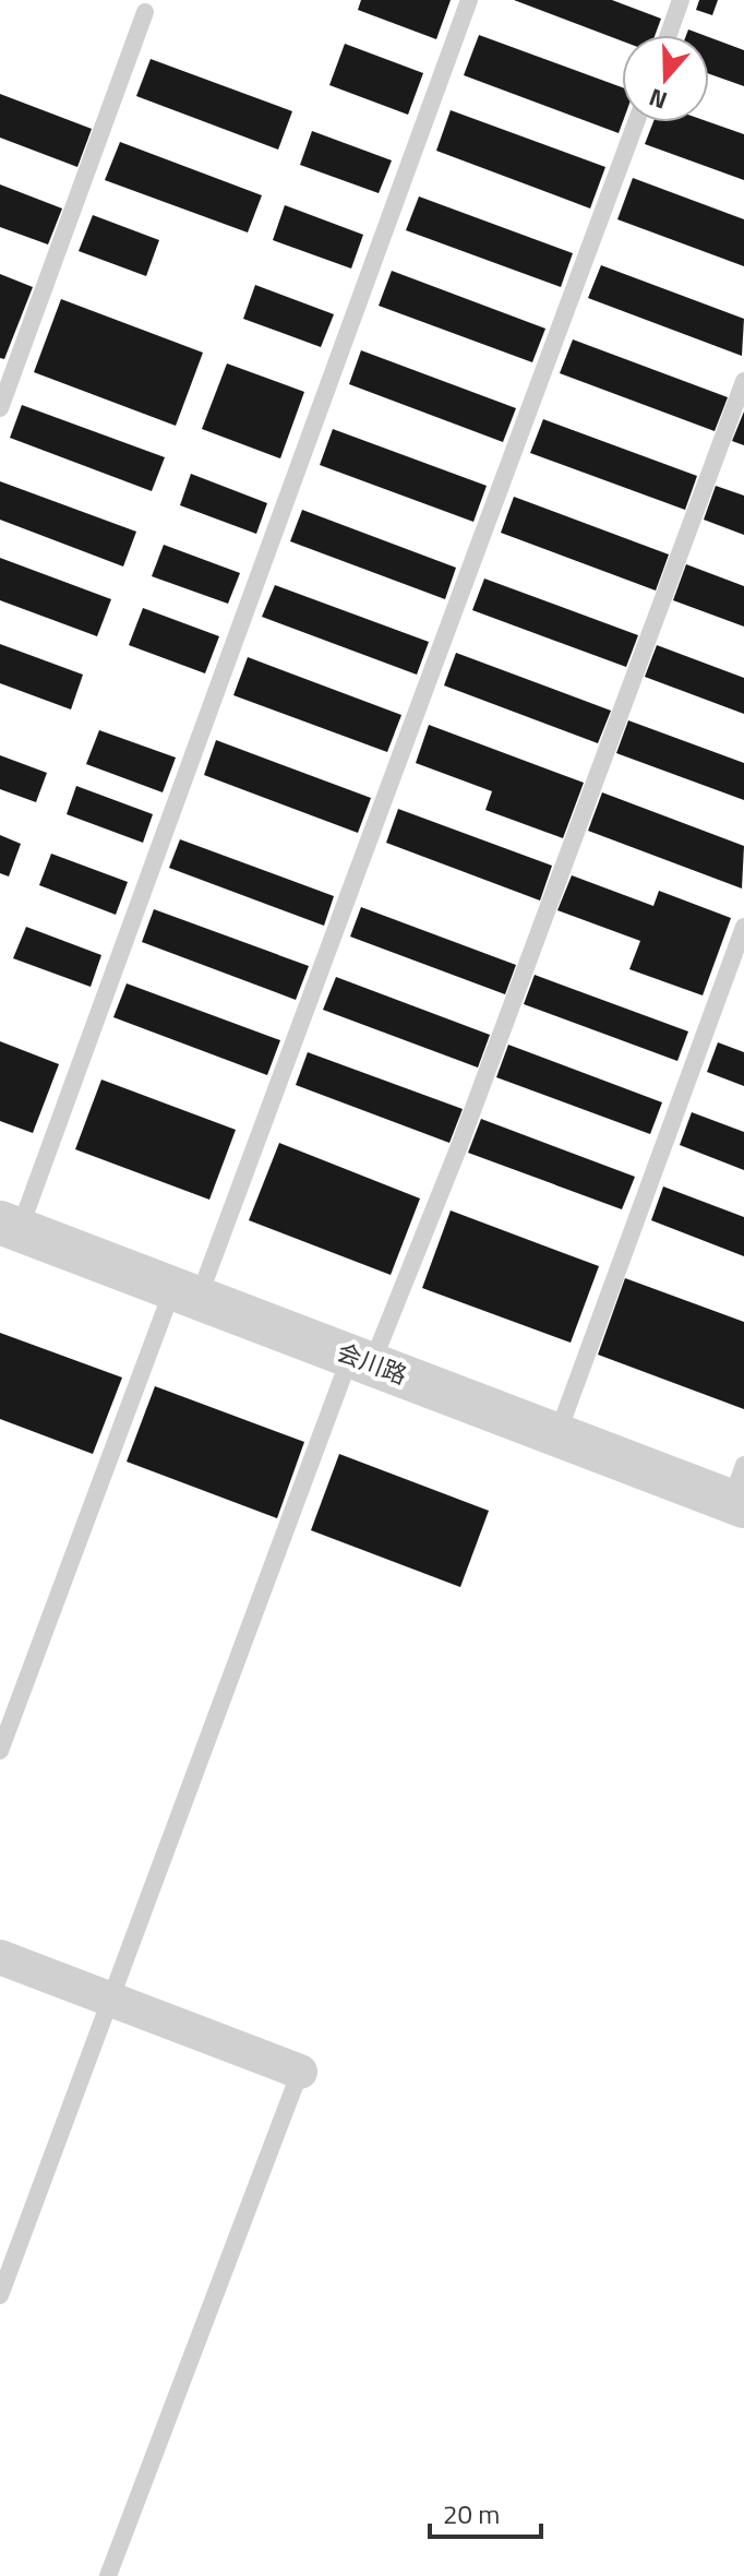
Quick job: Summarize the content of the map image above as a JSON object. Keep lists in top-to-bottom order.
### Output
{
  "streets": {
    "street": ["会川路"]
  },
  "scale_bar": "20 m",
  "north": "bottom"
}
